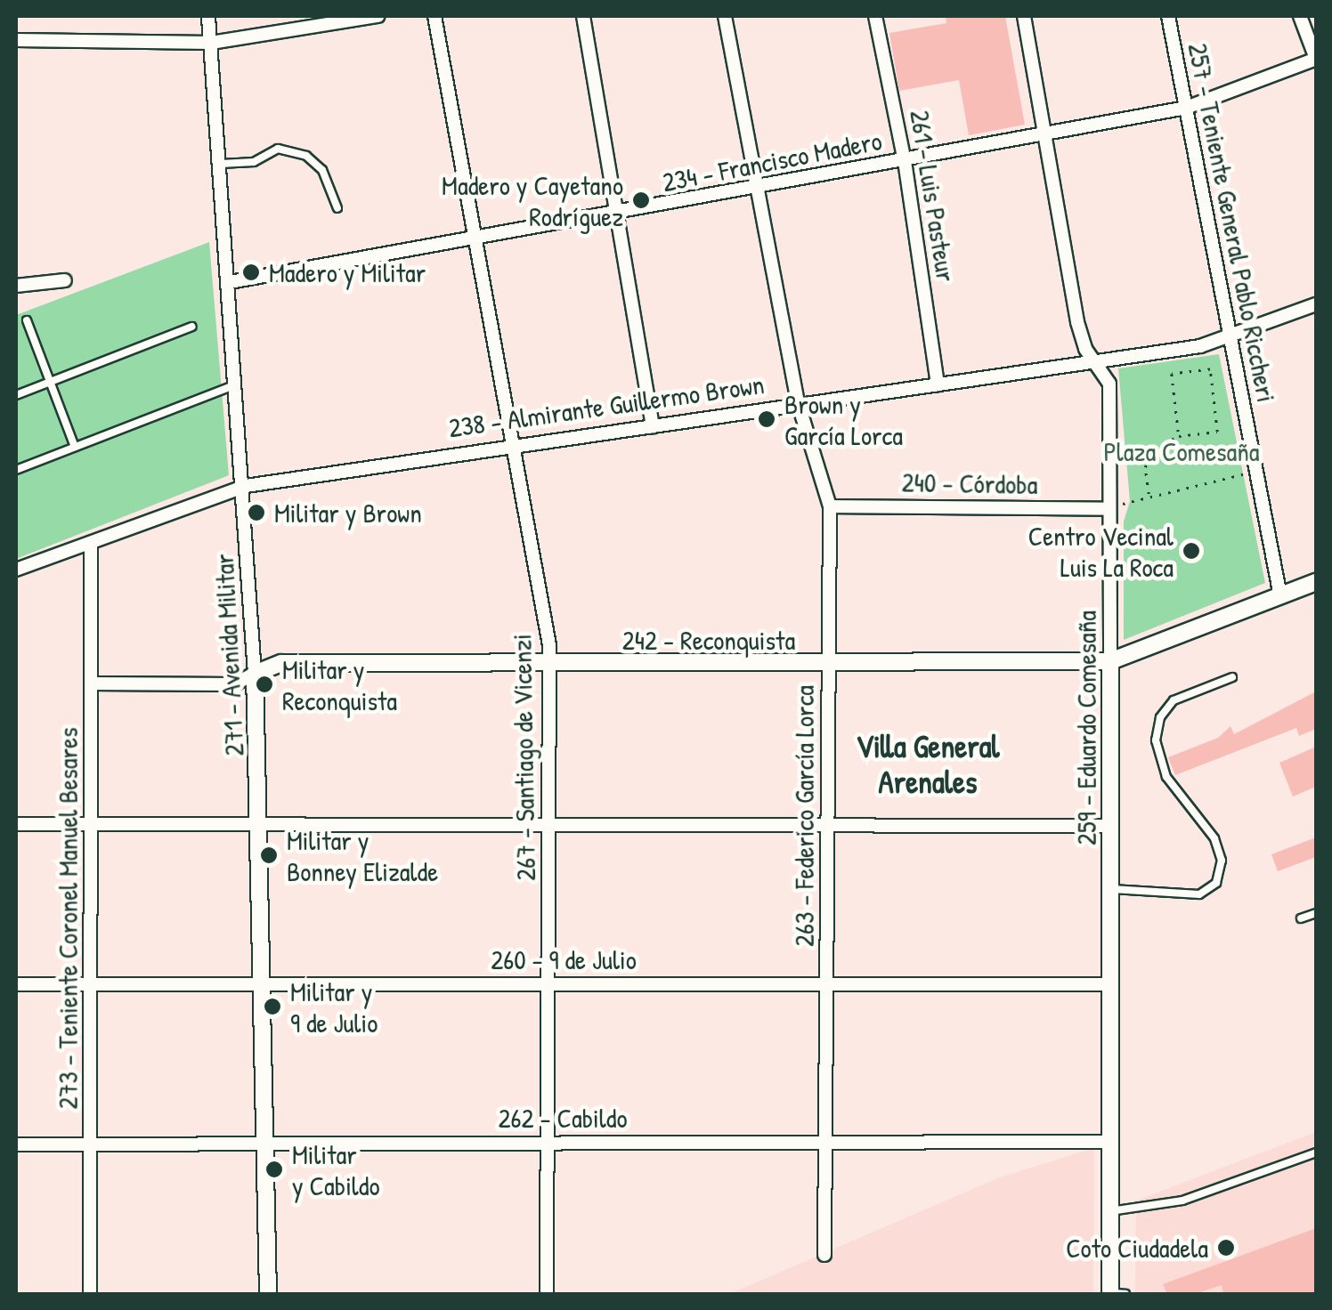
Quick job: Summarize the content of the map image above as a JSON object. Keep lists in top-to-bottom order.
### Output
{
  "streets": {
    "street": [
      "234 - Francisco Madero",
      "261 - Luis Pasteur",
      "257 - Teniente General Pablo Riccheri",
      "238 - Almirante Guillermo Brown",
      "240 - Córdoba",
      "242 - Reconquista",
      "271 - Avenida Militar",
      "259 - Eduardo Comesaña",
      "267 - Santiago de Vicenzi",
      "263 - Federico García Lorca",
      "273 - Teniente Coronel Manuel Besares",
      "260 - 9 de Julio",
      "262 - Cabildo"
    ]
  },
  "crossings": [
    ["234 - Francisco Madero", "261 - Luis Pasteur"],
    ["234 - Francisco Madero", "257 - Teniente General Pablo Riccheri"],
    ["234 - Francisco Madero", "271 - Avenida Militar"],
    ["234 - Francisco Madero", "259 - Eduardo Comesaña"],
    ["234 - Francisco Madero", "267 - Santiago de Vicenzi"],
    ["234 - Francisco Madero", "263 - Federico García Lorca"],
    ["261 - Luis Pasteur", "238 - Almirante Guillermo Brown"],
    ["257 - Teniente General Pablo Riccheri", "238 - Almirante Guillermo Brown"],
    ["257 - Teniente General Pablo Riccheri", "242 - Reconquista"],
    ["238 - Almirante Guillermo Brown", "271 - Avenida Militar"],
    ["238 - Almirante Guillermo Brown", "259 - Eduardo Comesaña"],
    ["238 - Almirante Guillermo Brown", "267 - Santiago de Vicenzi"],
    ["238 - Almirante Guillermo Brown", "263 - Federico García Lorca"],
    ["238 - Almirante Guillermo Brown", "273 - Teniente Coronel Manuel Besares"],
    ["240 - Córdoba", "259 - Eduardo Comesaña"],
    ["240 - Córdoba", "263 - Federico García Lorca"],
    ["242 - Reconquista", "271 - Avenida Militar"],
    ["242 - Reconquista", "259 - Eduardo Comesaña"],
    ["242 - Reconquista", "267 - Santiago de Vicenzi"],
    ["242 - Reconquista", "263 - Federico García Lorca"],
    ["242 - Reconquista", "273 - Teniente Coronel Manuel Besares"],
    ["271 - Avenida Militar", "260 - 9 de Julio"],
    ["271 - Avenida Militar", "262 - Cabildo"],
    ["259 - Eduardo Comesaña", "260 - 9 de Julio"],
    ["259 - Eduardo Comesaña", "262 - Cabildo"],
    ["267 - Santiago de Vicenzi", "260 - 9 de Julio"],
    ["267 - Santiago de Vicenzi", "262 - Cabildo"],
    ["263 - Federico García Lorca", "260 - 9 de Julio"],
    ["263 - Federico García Lorca", "262 - Cabildo"],
    ["273 - Teniente Coronel Manuel Besares", "260 - 9 de Julio"],
    ["273 - Teniente Coronel Manuel Besares", "262 - Cabildo"]
  ],
  "districts": ["Villa General Arenales"],
  "parks": ["Plaza Comesaña"],
  "places": [
    "Madero y Cayetano Rodríguez",
    "Madero y Militar",
    "Brown y García Lorca",
    "Militar y Brown",
    "Centro Vecinal Luis La Roca",
    "Militar y Reconquista",
    "Militar y Bonney Elizalde",
    "Militar y 9 de Julio",
    "Militar y Cabildo",
    "Coto Ciudadela"
  ]
}
